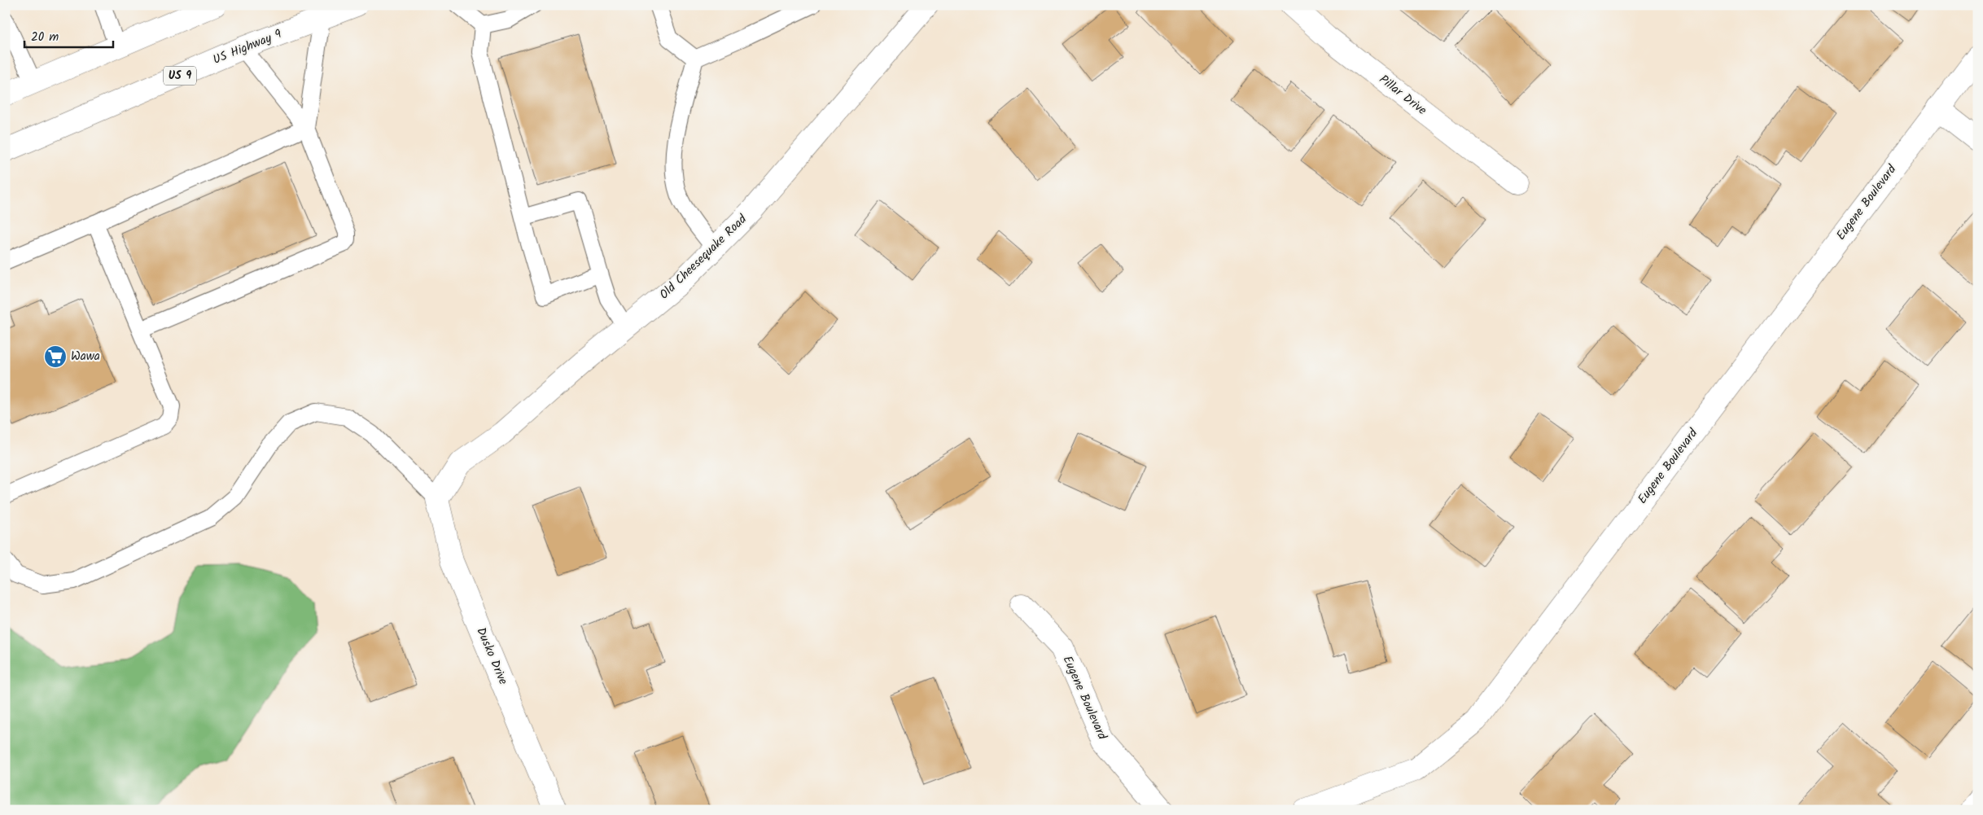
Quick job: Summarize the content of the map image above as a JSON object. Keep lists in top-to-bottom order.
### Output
{
  "streets": {
    "main road": [
      "US Highway 9",
      "US 9",
      "Pillar Drive",
      "Eugene Boulevard",
      "Old Cheesequake Road",
      "Dusko Drive"
    ]
  },
  "crossings": [
    ["Old Cheesequake Road", "Dusko Drive"]
  ],
  "places": {
    "supermarket": ["Wawa"]
  },
  "scale_bar": "20 m"
}
